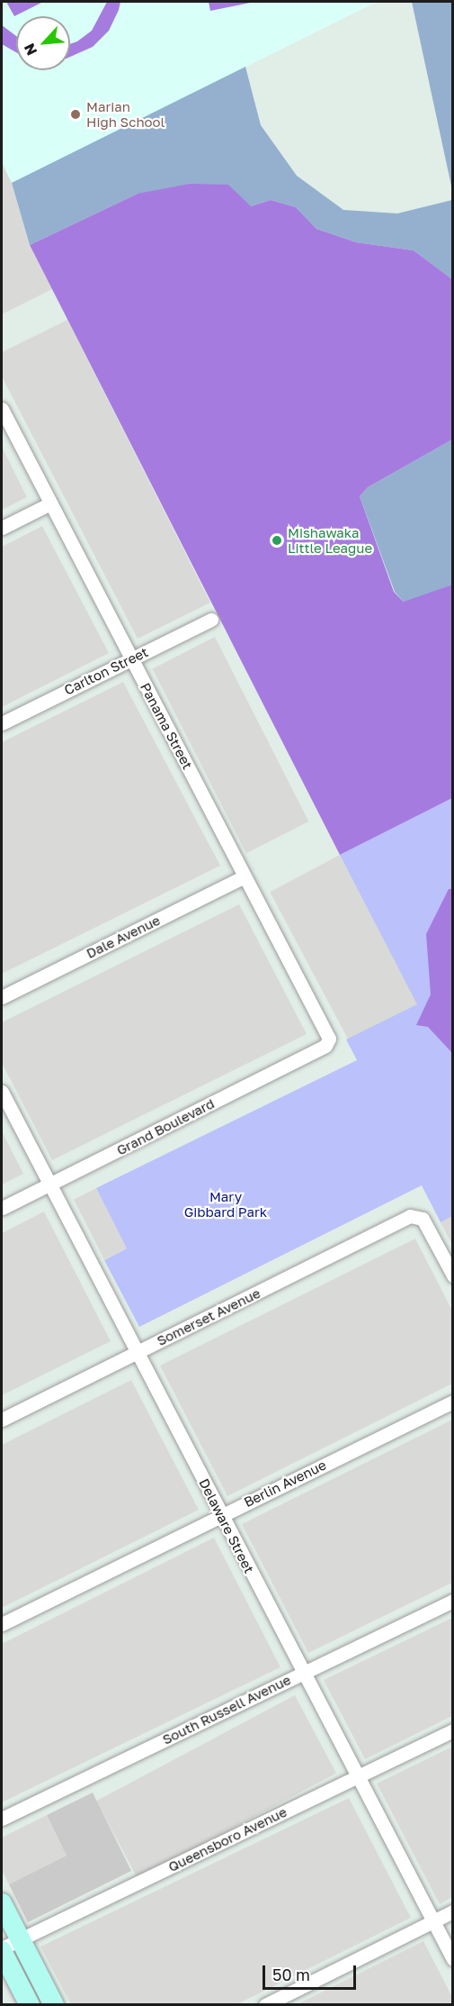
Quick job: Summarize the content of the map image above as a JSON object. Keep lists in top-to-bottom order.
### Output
{
  "streets": {
    "street": [
      "Carlton Street",
      "Panama Street",
      "Dale Avenue",
      "Grand Boulevard",
      "Somerset Avenue",
      "Berlin Avenue",
      "Delaware Street",
      "South Russell Avenue",
      "Queensboro Avenue"
    ]
  },
  "crossings": [
    ["Carlton Street", "Panama Street"],
    ["Panama Street", "Dale Avenue"],
    ["Panama Street", "Grand Boulevard"],
    ["Grand Boulevard", "Delaware Street"],
    ["Somerset Avenue", "Delaware Street"],
    ["Berlin Avenue", "Delaware Street"],
    ["Delaware Street", "South Russell Avenue"],
    ["Delaware Street", "Queensboro Avenue"]
  ],
  "parks": ["Mary Gibbard Park"],
  "places": ["Marian High School", "Mishawaka Little League"],
  "scale_bar": "50 m",
  "north": "bottom left"
}
